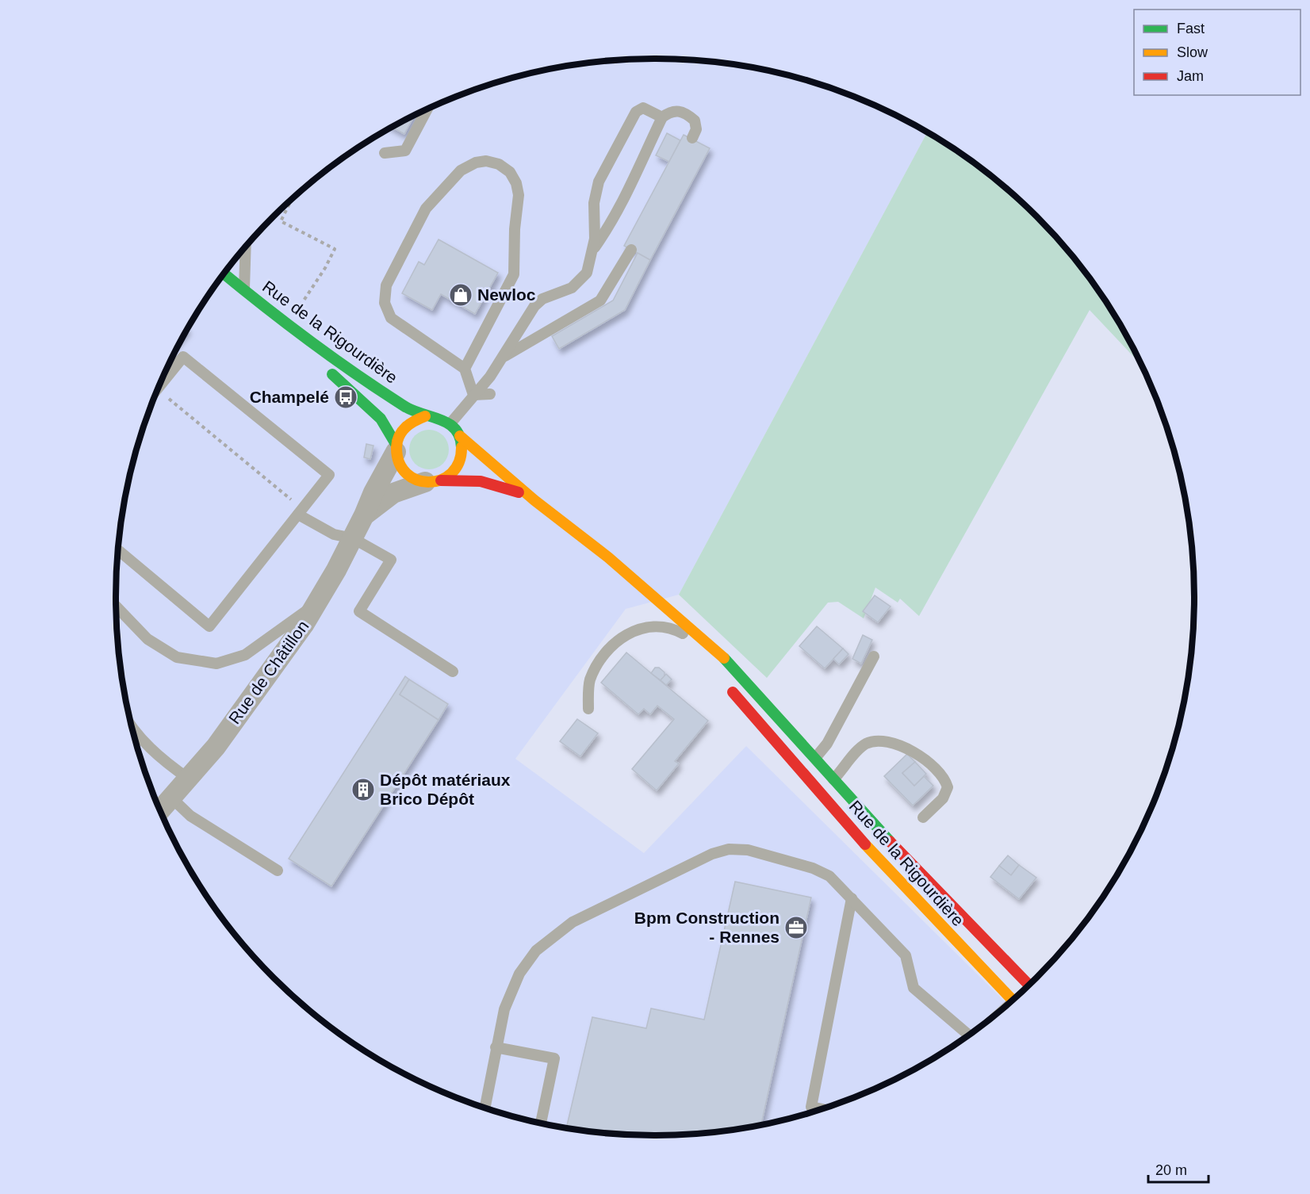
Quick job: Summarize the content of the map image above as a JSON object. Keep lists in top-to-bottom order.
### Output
{
  "streets": {
    "street": ["Rue de la Rigourdière", "Rue de Châtillon"]
  },
  "crossings": [
    ["Rue de la Rigourdière", "Rue de Châtillon"]
  ],
  "places": {
    "shop": ["Newloc"],
    "bus stop": ["Champelé"],
    "building": ["Dépôt matériaux Brico Dépôt"],
    "office": ["Bpm Construction - Rennes"]
  },
  "legend": ["Fast", "Slow", "Jam"],
  "scale_bar": "20 m"
}
